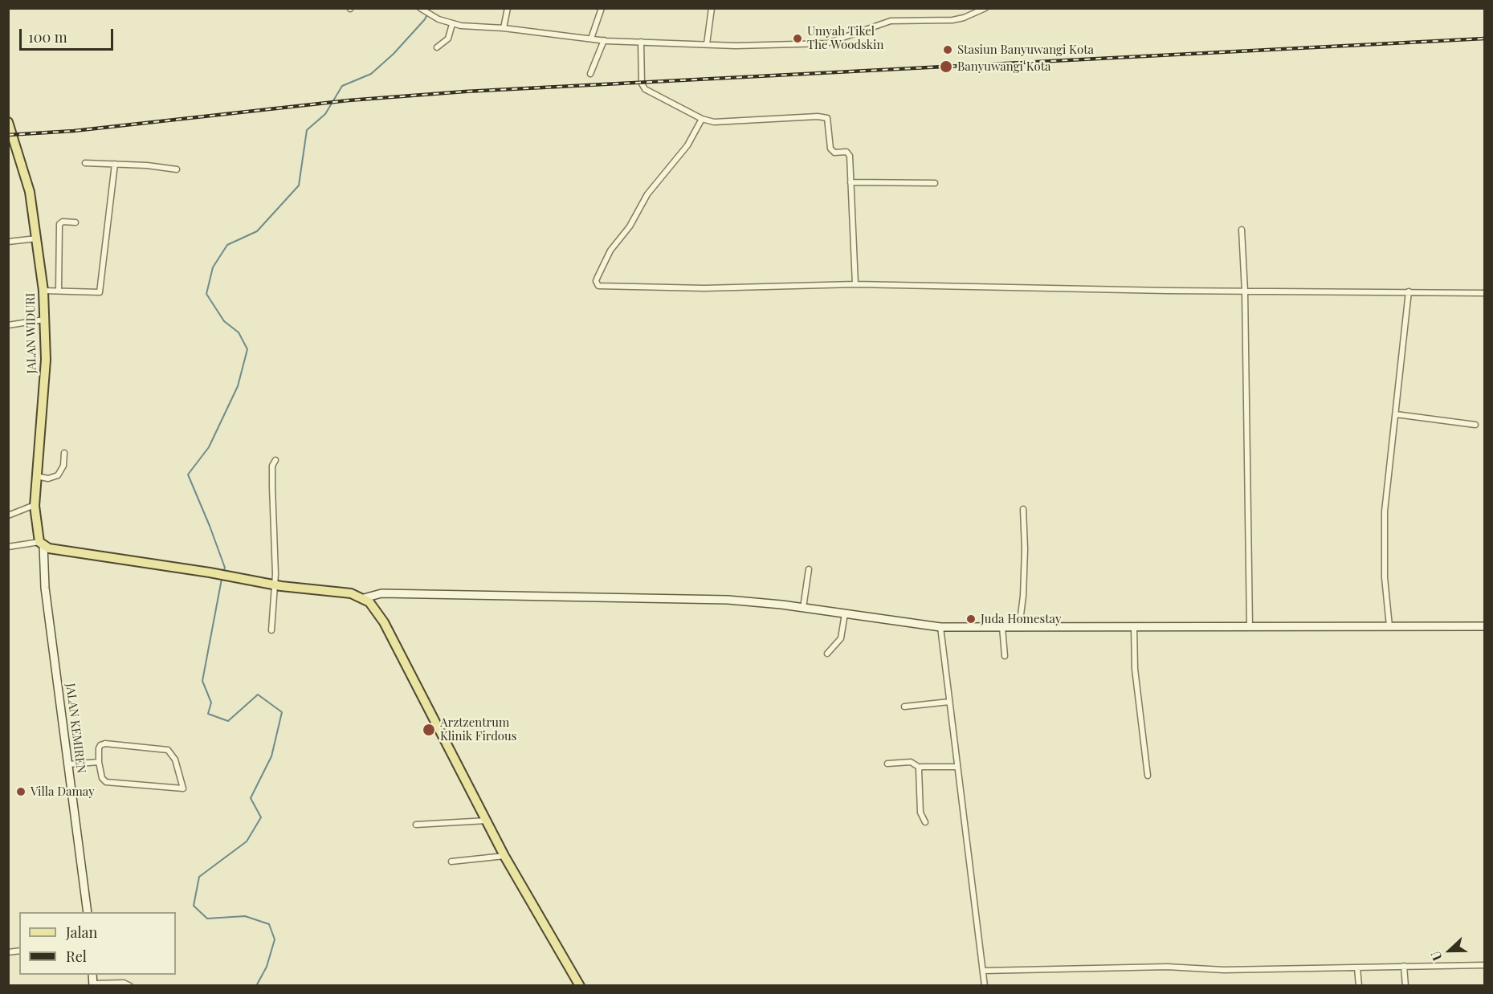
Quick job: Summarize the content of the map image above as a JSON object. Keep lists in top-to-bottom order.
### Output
{
  "streets": {
    "main road": ["JALAN WIDURI"],
    "street": ["JALAN KEMIREN"]
  },
  "crossings": [
    ["JALAN WIDURI", "JALAN KEMIREN"]
  ],
  "places": [
    "Umyah Tikel The Woodskin",
    "Stasiun Banyuwangi Kota",
    "Banyuwangi Kota",
    "Juda Homestay",
    "Arztzentrum Klinik Firdous",
    "Villa Damay"
  ],
  "legend": ["Jalan", "Rel"],
  "scale_bar": "100 m",
  "north": "left"
}
